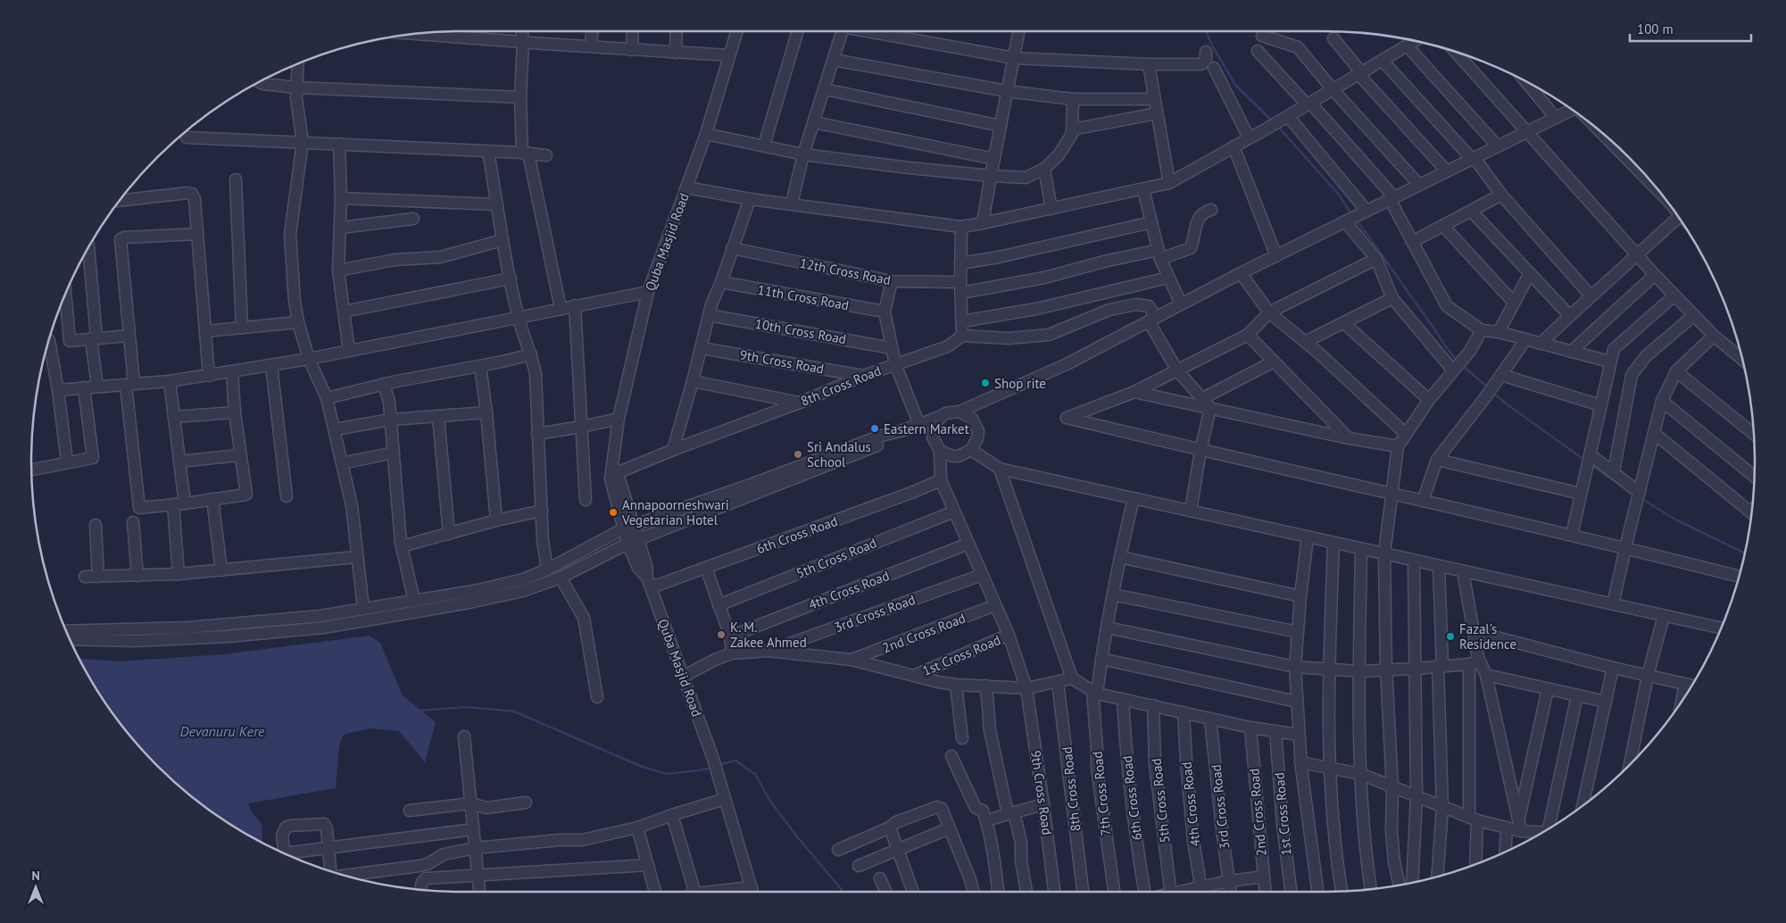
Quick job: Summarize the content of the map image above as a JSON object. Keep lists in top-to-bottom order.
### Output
{
  "streets": {
    "street": [
      "Quba Masjid Road",
      "12th Cross Road",
      "11th Cross Road",
      "10th Cross Road",
      "9th Cross Road",
      "8th Cross Road",
      "6th Cross Road",
      "5th Cross Road",
      "4th Cross Road",
      "3rd Cross Road",
      "2nd Cross Road",
      "1st Cross Road",
      "7th Cross Road"
    ]
  },
  "crossings": [
    ["Quba Masjid Road", "8th Cross Road"],
    ["Quba Masjid Road", "6th Cross Road"],
    ["9th Cross Road", "8th Cross Road"],
    ["9th Cross Road", "6th Cross Road"],
    ["9th Cross Road", "5th Cross Road"],
    ["9th Cross Road", "4th Cross Road"],
    ["9th Cross Road", "3rd Cross Road"],
    ["9th Cross Road", "2nd Cross Road"],
    ["9th Cross Road", "1st Cross Road"]
  ],
  "water": ["Devanuru Kere"],
  "places": [
    "Shop rite",
    "Eastern Market",
    "Sri Andalus School",
    "Annapoorneshwari Vegetarian Hotel",
    "K. M. Zakee Ahmed",
    "Fazal's Residence"
  ],
  "scale_bar": "100 m",
  "north": "top"
}
